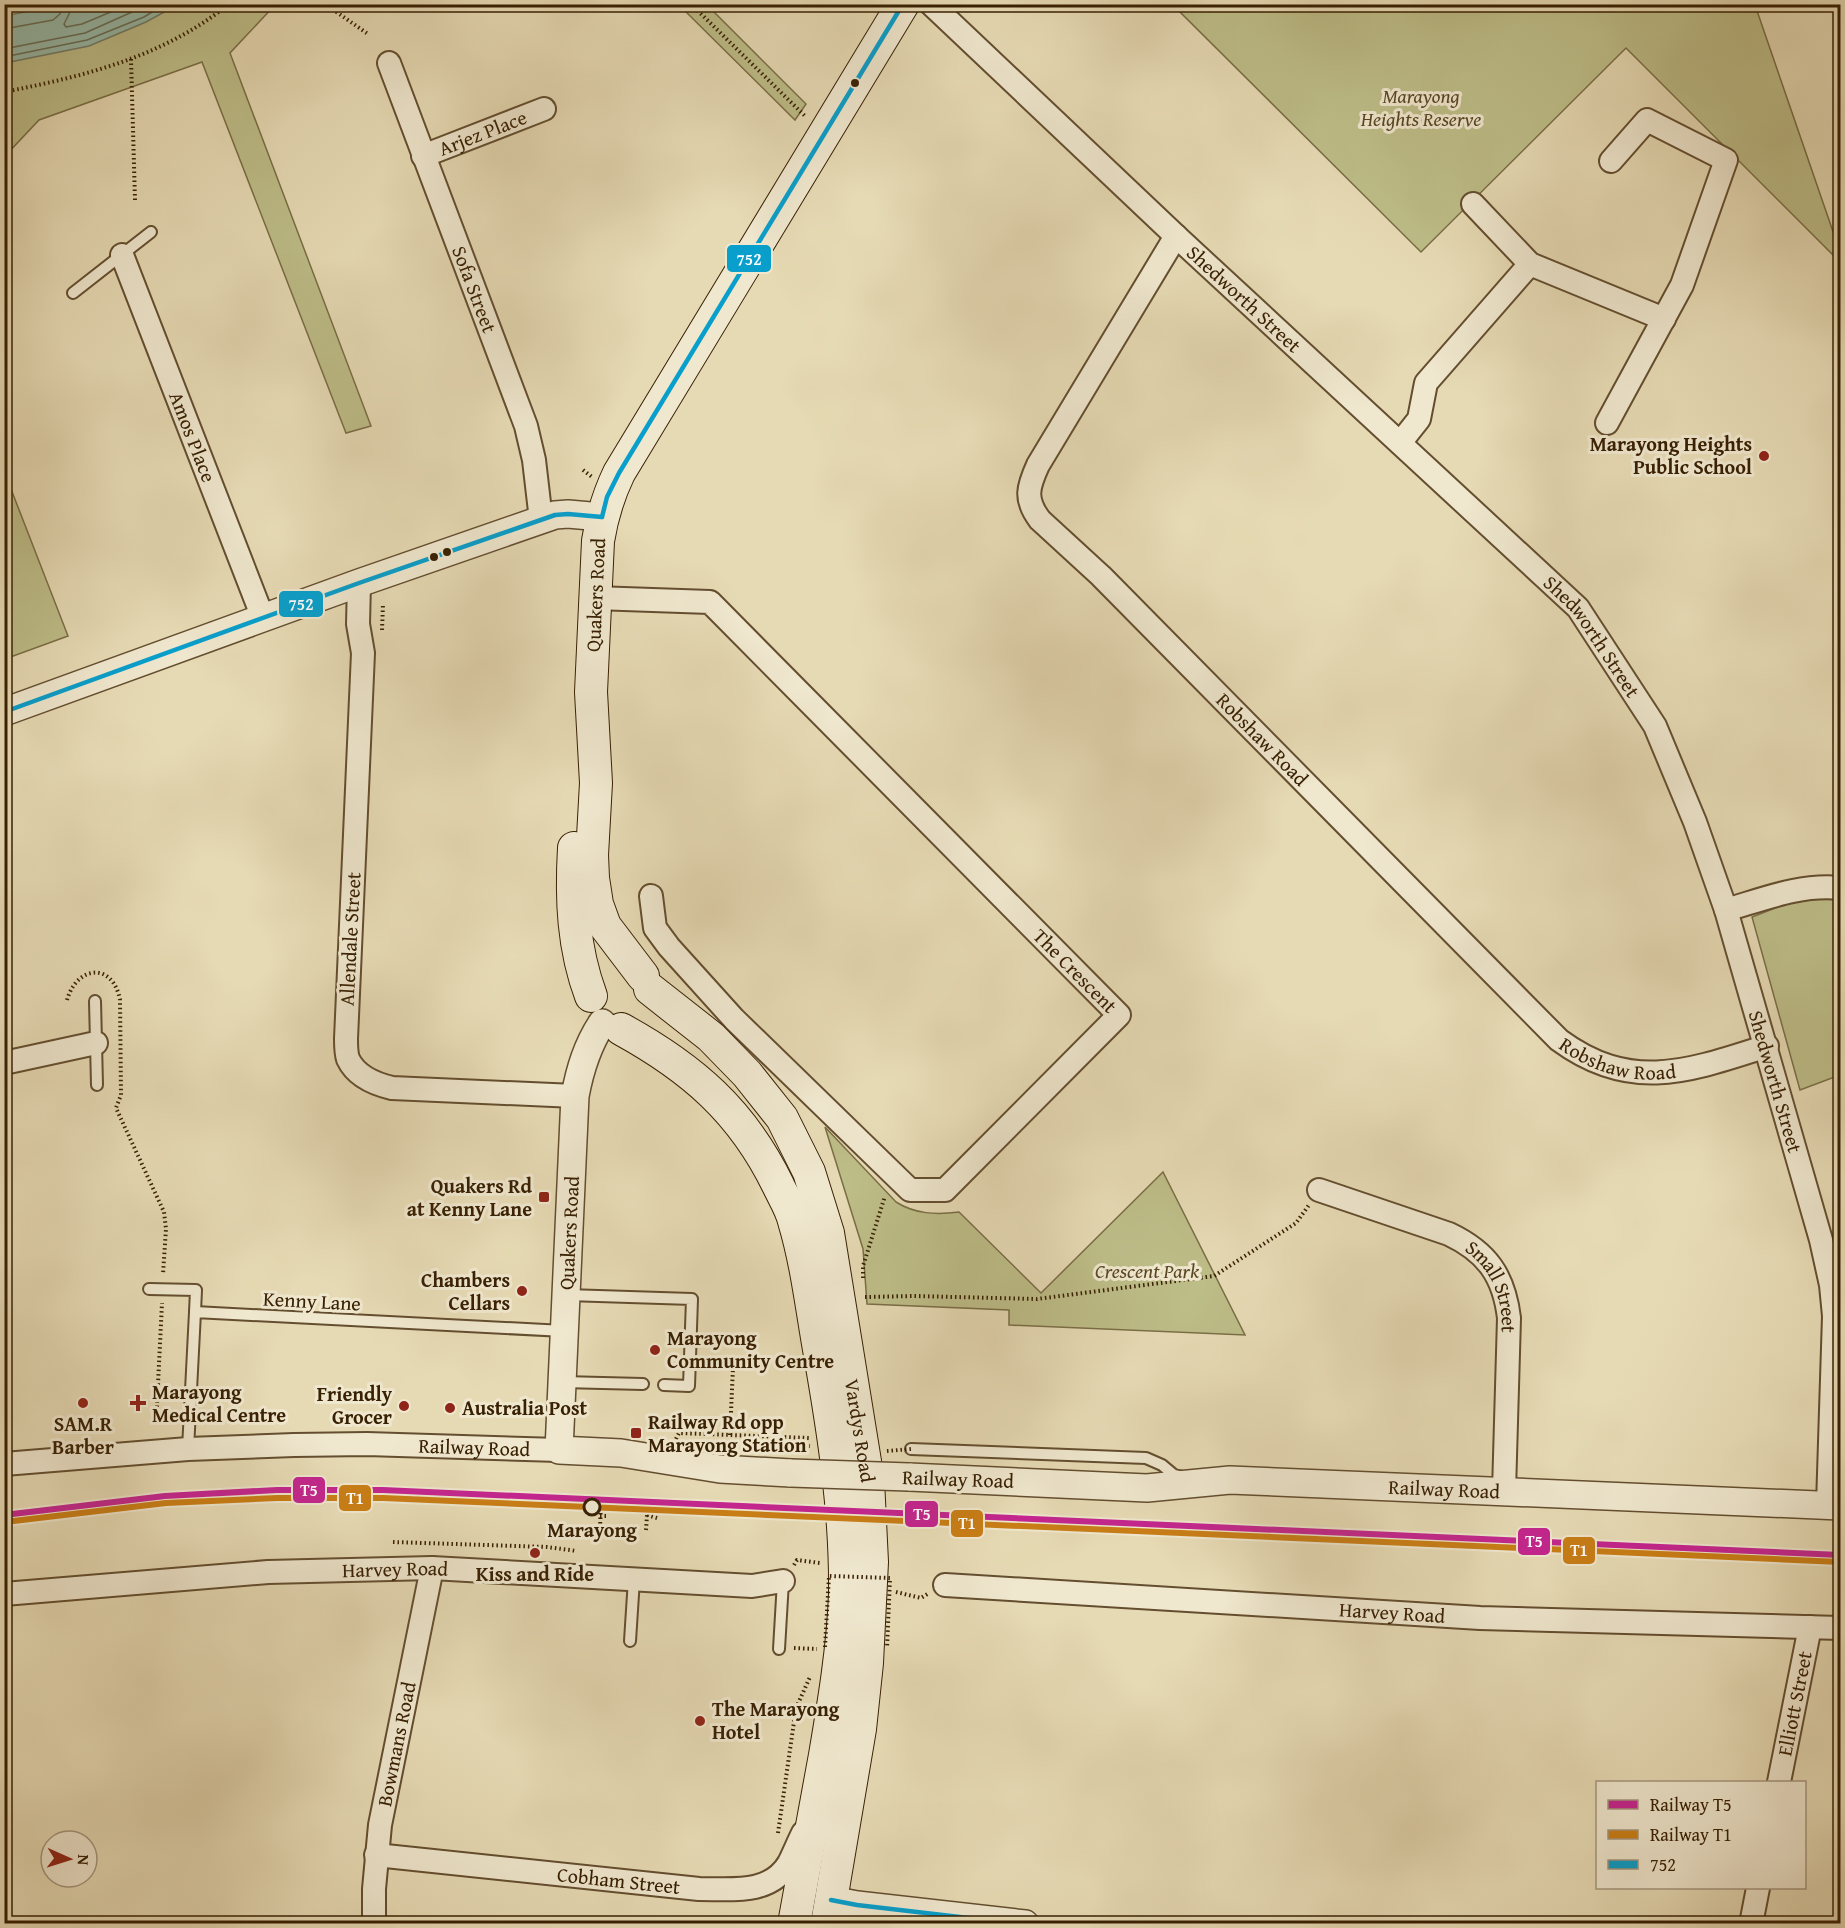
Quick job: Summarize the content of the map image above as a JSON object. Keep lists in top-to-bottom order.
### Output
{
  "streets": {
    "main road": ["Quakers Road", "Vardys Road"],
    "street": [
      "Arjez Place",
      "Sofa Street",
      "Shedworth Street",
      "Amos Place",
      "Robshaw Road",
      "Allendale Street",
      "The Crescent",
      "Small Street",
      "Railway Road",
      "Harvey Road",
      "Elliott Street",
      "Bowmans Road",
      "Cobham Street"
    ],
    "lane": ["Kenny Lane"]
  },
  "crossings": [
    ["Arjez Place", "Sofa Street"],
    ["Shedworth Street", "Robshaw Road"],
    ["Shedworth Street", "Railway Road"],
    ["Quakers Road", "Allendale Street"],
    ["Quakers Road", "The Crescent"],
    ["Quakers Road", "Kenny Lane"],
    ["Quakers Road", "Vardys Road"],
    ["Quakers Road", "Railway Road"],
    ["Small Street", "Railway Road"],
    ["Vardys Road", "Cobham Street"],
    ["Harvey Road", "Elliott Street"],
    ["Harvey Road", "Bowmans Road"],
    ["Bowmans Road", "Cobham Street"]
  ],
  "parks": ["Marayong Heights Reserve", "Crescent Park"],
  "places": {
    "other": [
      "Marayong Heights Public School",
      "Chambers Cellars",
      "Marayong Community Centre",
      "SAM.R Barber",
      "Friendly Grocer",
      "Australia Post",
      "Marayong",
      "Kiss and Ride",
      "The Marayong Hotel"
    ],
    "transit": ["Quakers Rd at Kenny Lane", "Railway Rd opp Marayong Station"],
    "health": ["Marayong Medical Centre"]
  },
  "lines": ["transit line 752", "rail line T5", "rail line T1"],
  "legend": ["Railway T5", "Railway T1", "752"],
  "north": "right"
}
